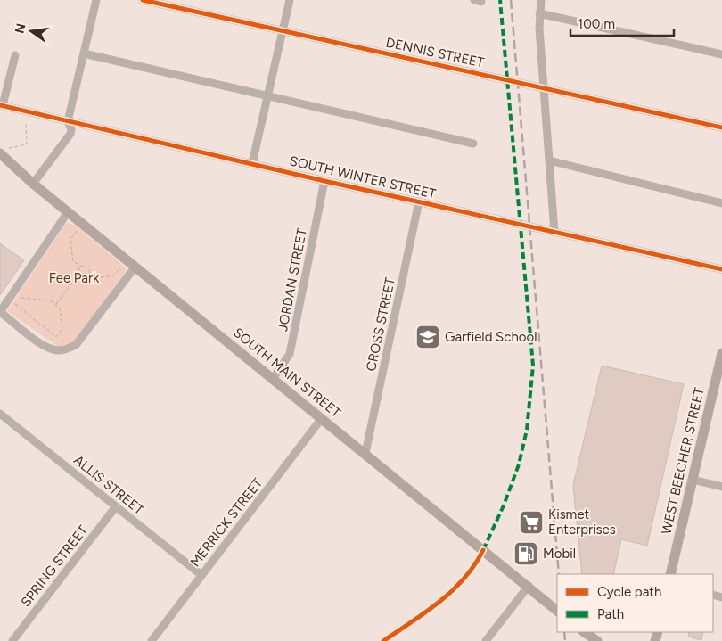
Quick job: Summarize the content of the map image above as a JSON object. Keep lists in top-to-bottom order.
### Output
{
  "streets": {
    "main road": ["SOUTH MAIN STREET", "WEST BEECHER STREET"],
    "street": [
      "DENNIS STREET",
      "SOUTH WINTER STREET",
      "JORDAN STREET",
      "CROSS STREET",
      "ALLIS STREET",
      "MERRICK STREET",
      "SPRING STREET"
    ]
  },
  "crossings": [
    ["SOUTH WINTER STREET", "JORDAN STREET"],
    ["SOUTH WINTER STREET", "CROSS STREET"],
    ["JORDAN STREET", "SOUTH MAIN STREET"],
    ["CROSS STREET", "SOUTH MAIN STREET"],
    ["SOUTH MAIN STREET", "MERRICK STREET"],
    ["ALLIS STREET", "MERRICK STREET"],
    ["ALLIS STREET", "SPRING STREET"]
  ],
  "parks": ["Fee Park"],
  "places": {
    "school or university": ["Garfield School"],
    "supermarket": ["Kismet Enterprises"],
    "fuel station": ["Mobil"]
  },
  "legend": ["Cycle path", "Path"],
  "scale_bar": "100 m",
  "north": "left"
}
